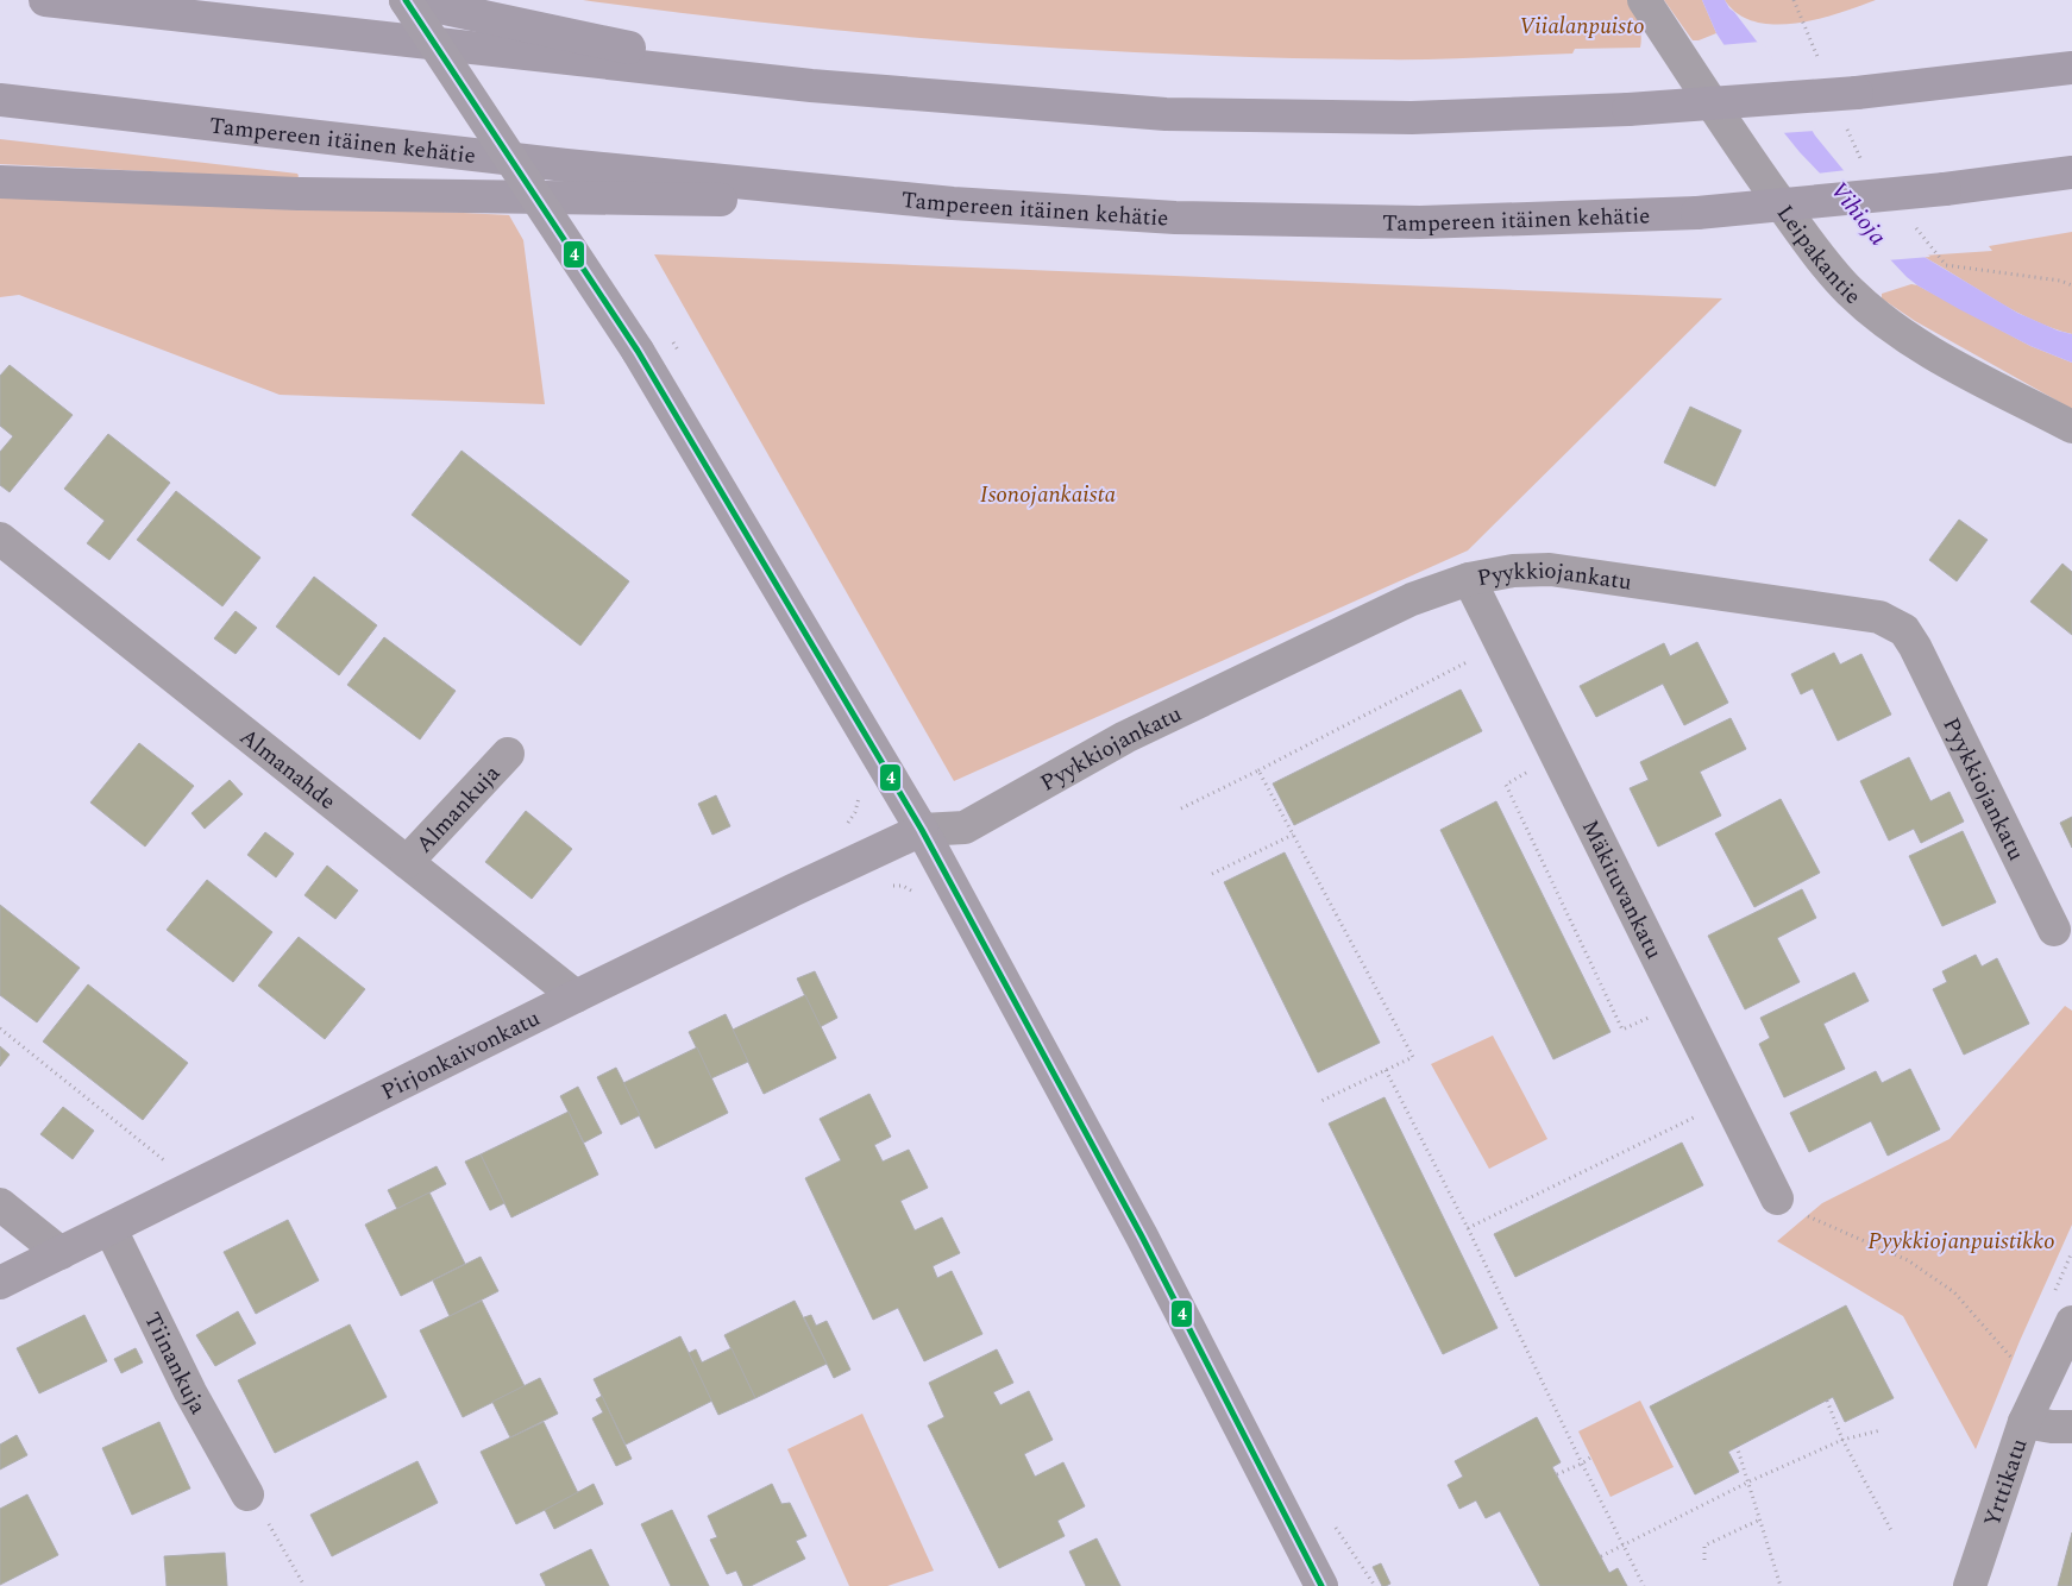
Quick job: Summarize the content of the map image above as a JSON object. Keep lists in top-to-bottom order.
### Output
{
  "streets": {
    "highway": ["Tampereen itäinen kehätie"],
    "main road": ["Pirjonkaivonkatu"],
    "street": [
      "Leipakantie",
      "Pyykkiojankatu",
      "Almanahde",
      "Almankuja",
      "Mäkituvankatu",
      "Tiinankuja",
      "Yrttikatu"
    ]
  },
  "crossings": [
    ["Pyykkiojankatu", "Mäkituvankatu"],
    ["Pyykkiojankatu", "Pirjonkaivonkatu"],
    ["Almanahde", "Almankuja"],
    ["Almanahde", "Pirjonkaivonkatu"],
    ["Pirjonkaivonkatu", "Tiinankuja"]
  ],
  "water": ["Vihioja"],
  "parks": ["Viialanpuisto", "Isonojankaista", "Pyykkiojanpuistikko"],
  "lines": ["transit line 4"]
}
